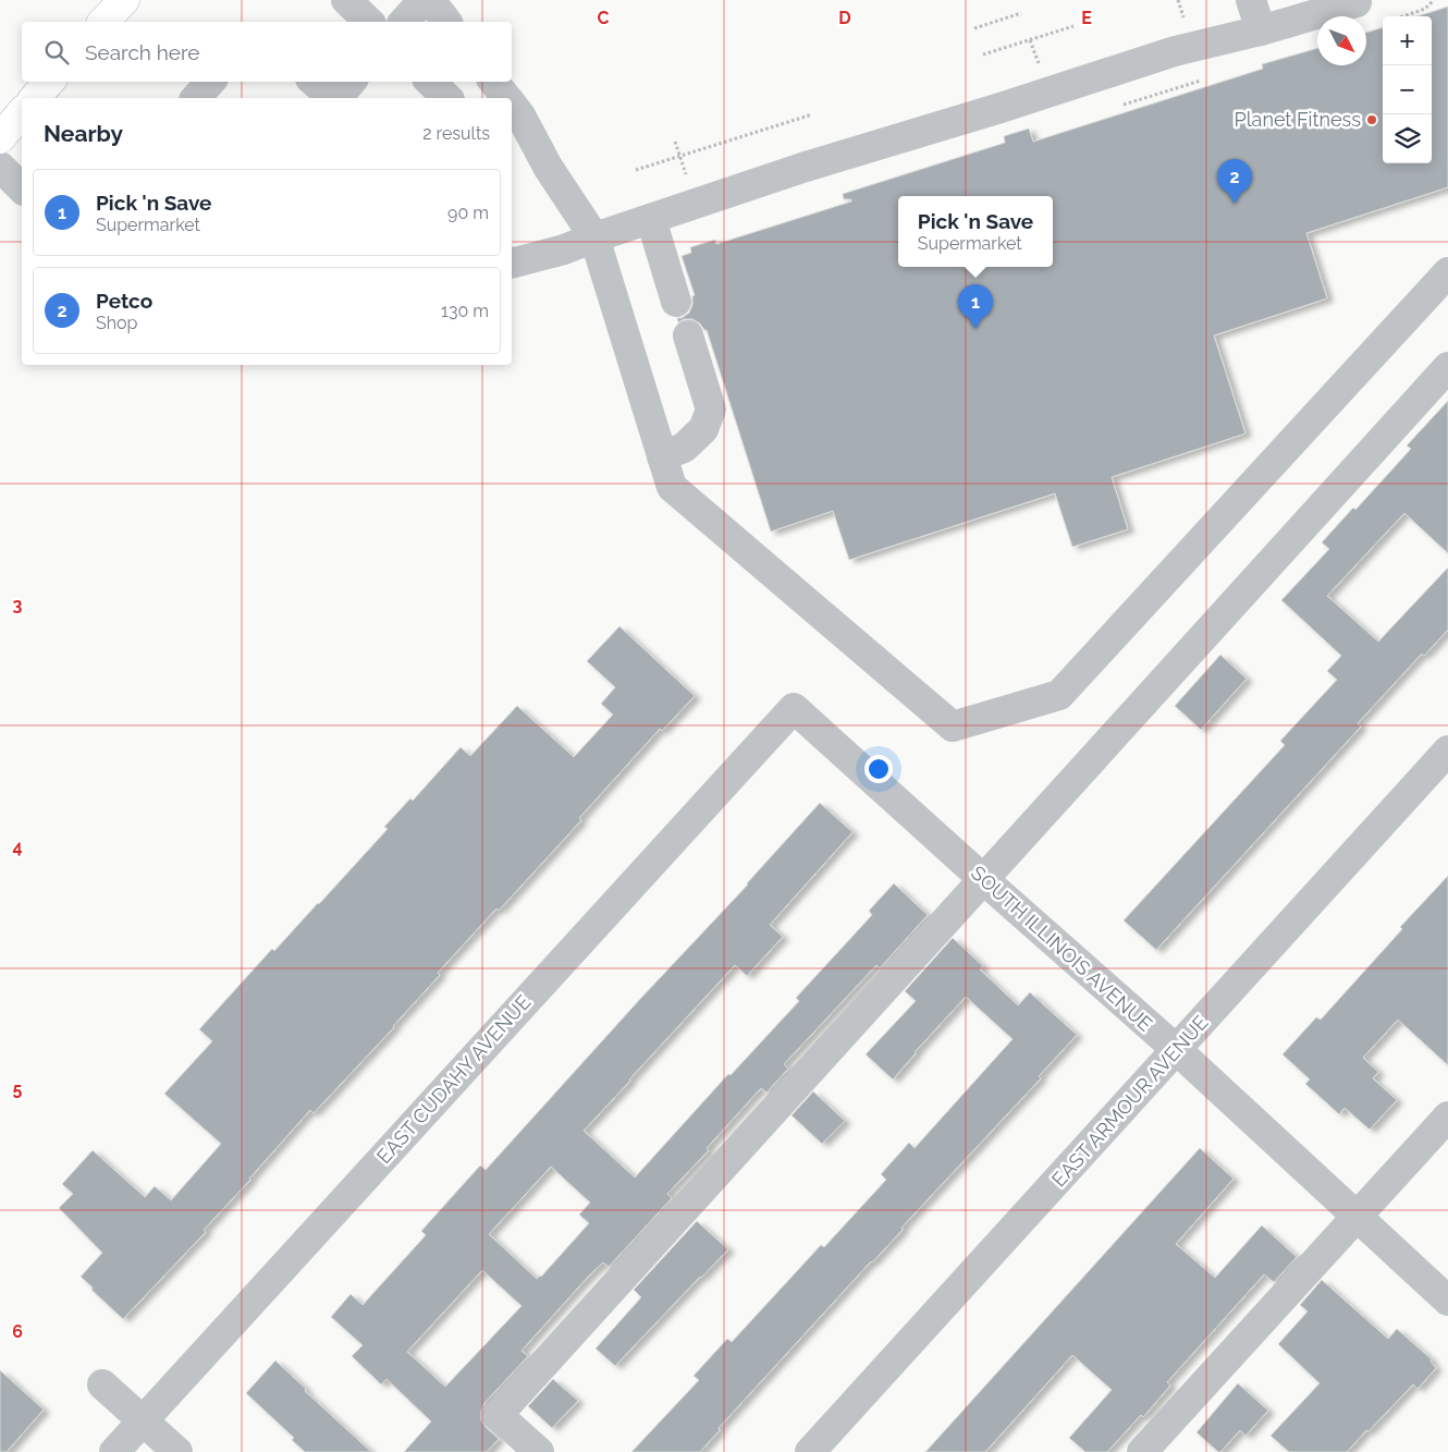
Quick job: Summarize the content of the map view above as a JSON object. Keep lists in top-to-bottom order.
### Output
{
  "streets": {
    "street": ["SOUTH ILLINOIS AVENUE", "EAST CUDAHY AVENUE", "EAST ARMOUR AVENUE"]
  },
  "crossings": [
    ["SOUTH ILLINOIS AVENUE", "EAST CUDAHY AVENUE"],
    ["SOUTH ILLINOIS AVENUE", "EAST ARMOUR AVENUE"]
  ],
  "places": ["Planet Fitness"],
  "north": "bottom right",
  "page": {
    "map_buttons": ["+", "−"],
    "search": "Search here",
    "heading": ["Nearby", "2 results"],
    "pins": ["2", "1"],
    "list": [
      {
        "mark": "1",
        "name": "Pick 'n Save",
        "note": "Supermarket",
        "value": "90 m"
      },
      {
        "mark": "2",
        "name": "Petco",
        "note": "Shop",
        "value": "130 m"
      }
    ],
    "popup": ["Pick 'n Save", "Supermarket"]
  },
  "grid": {
    "columns": ["C", "D", "E"],
    "rows": [
      "3",
      "4",
      "5",
      "6"
    ]
  }
}
